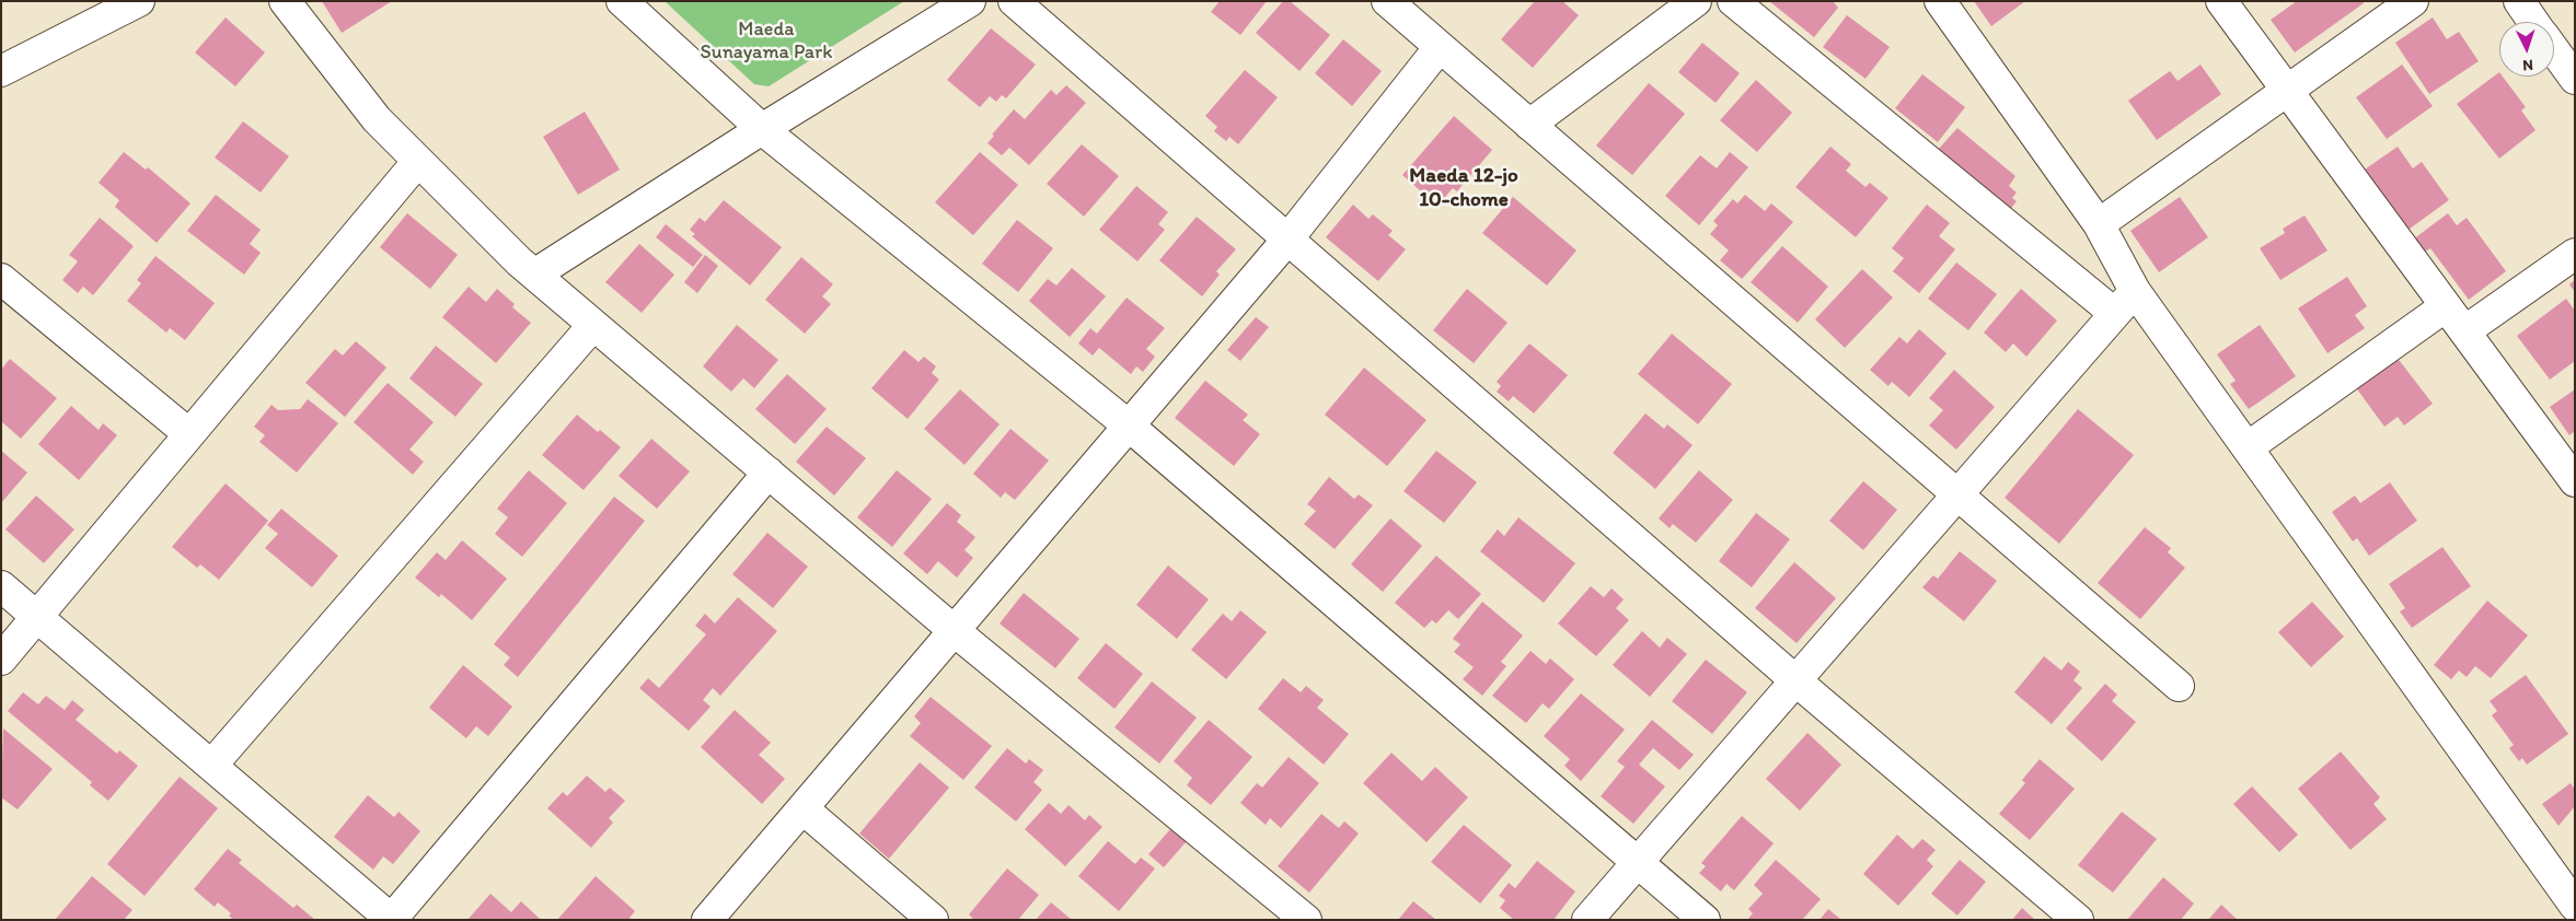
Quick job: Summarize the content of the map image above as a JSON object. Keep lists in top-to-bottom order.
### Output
{
  "districts": ["Maeda 12-jo 10-chome"],
  "parks": ["Maeda Sunayama Park"],
  "north": "bottom"
}
